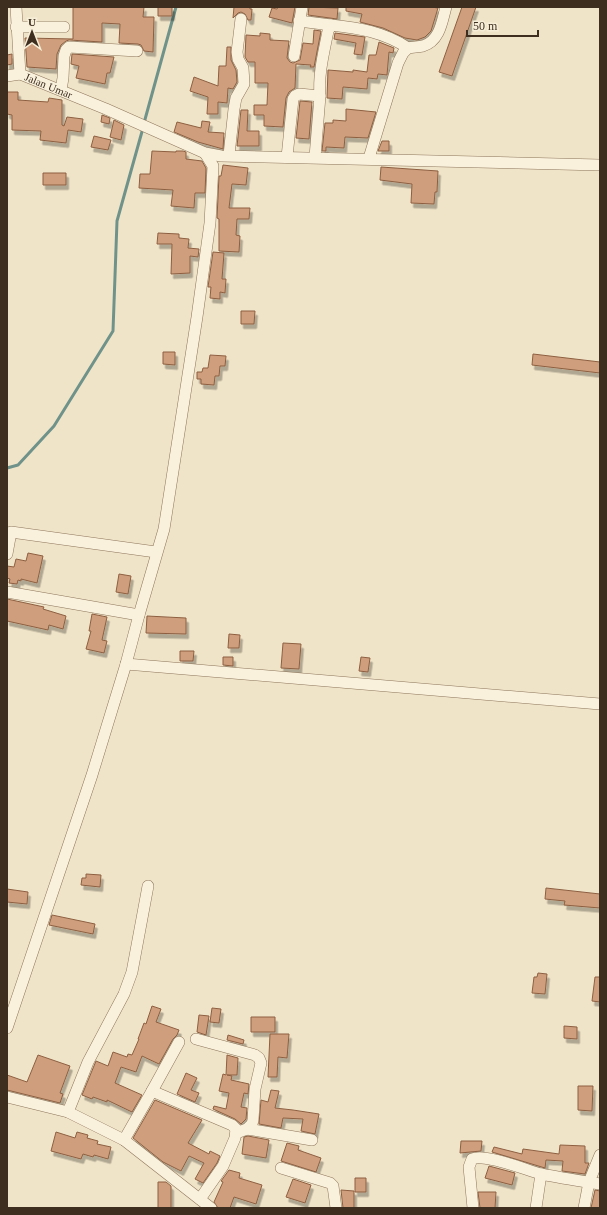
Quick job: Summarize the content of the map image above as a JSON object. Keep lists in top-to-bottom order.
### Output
{
  "streets": {
    "street": ["Jalan Umar"]
  },
  "scale_bar": "50 m",
  "north": "top"
}
